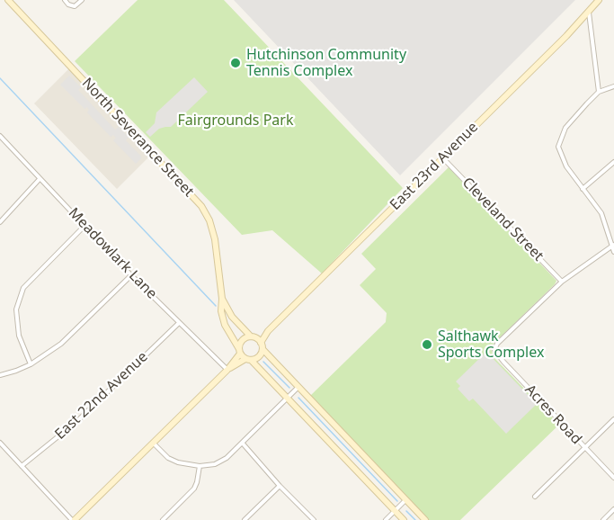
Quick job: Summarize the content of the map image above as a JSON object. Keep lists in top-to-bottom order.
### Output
{
  "streets": {
    "street": [
      "North Severance Street",
      "East 23rd Avenue",
      "Cleveland Street",
      "Meadowlark Lane",
      "East 22nd Avenue",
      "Acres Road"
    ]
  },
  "crossings": [
    ["North Severance Street", "East 23rd Avenue"],
    ["East 23rd Avenue", "Cleveland Street"],
    ["Cleveland Street", "Acres Road"],
    ["Meadowlark Lane", "East 22nd Avenue"]
  ],
  "parks": ["Fairgrounds Park"],
  "places": ["Hutchinson Community Tennis Complex", "Salthawk Sports Complex"]
}
